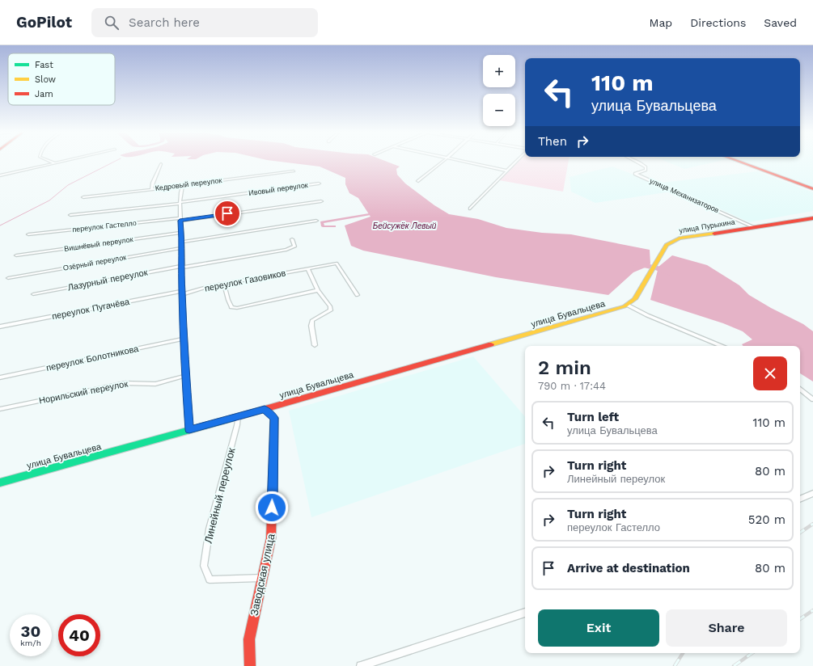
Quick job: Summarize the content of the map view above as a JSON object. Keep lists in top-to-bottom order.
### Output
{
  "streets": {
    "street": [
      "Кедровый переулок",
      "Ивовый переулок",
      "улица Механизаторов",
      "переулок Гастелло",
      "улица Пурыхина",
      "Вишнёвый переулок",
      "Озёрный переулок",
      "Лазурный переулок",
      "переулок Газовиков",
      "переулок Пугачёва",
      "улица Бувальцева",
      "переулок Болотникова",
      "Норильский переулок",
      "Линейный переулок",
      "Заводская улица"
    ]
  },
  "crossings": [
    ["улица Механизаторов", "улица Пурыхина"],
    ["улица Пурыхина", "улица Бувальцева"],
    ["переулок Газовиков", "переулок Пугачёва"],
    ["улица Бувальцева", "Линейный переулок"],
    ["улица Бувальцева", "Заводская улица"],
    ["Линейный переулок", "Заводская улица"]
  ],
  "water": ["Бейсужёк Левый"],
  "legend": ["Fast", "Slow", "Jam"],
  "page": {
    "header": "GoPilot",
    "search": "Search here",
    "nav": ["Map", "Directions", "Saved"],
    "map_buttons": ["+", "−"],
    "turn": ["110 m", "улица Бувальцева"],
    "then": "Then",
    "heading": ["2 min", "790 m · 17:44"],
    "list": [
      {
        "name": "Turn left",
        "note": "улица Бувальцева",
        "value": "110 m"
      },
      {
        "name": "Turn right",
        "note": "Линейный переулок",
        "value": "80 m"
      },
      {
        "name": "Turn right",
        "note": "переулок Гастелло",
        "value": "520 m"
      },
      {
        "name": "Arrive at destination",
        "value": "80 m"
      }
    ],
    "buttons": ["Exit", "Share"],
    "speed": "30 km/h",
    "limit": "40"
  }
}
